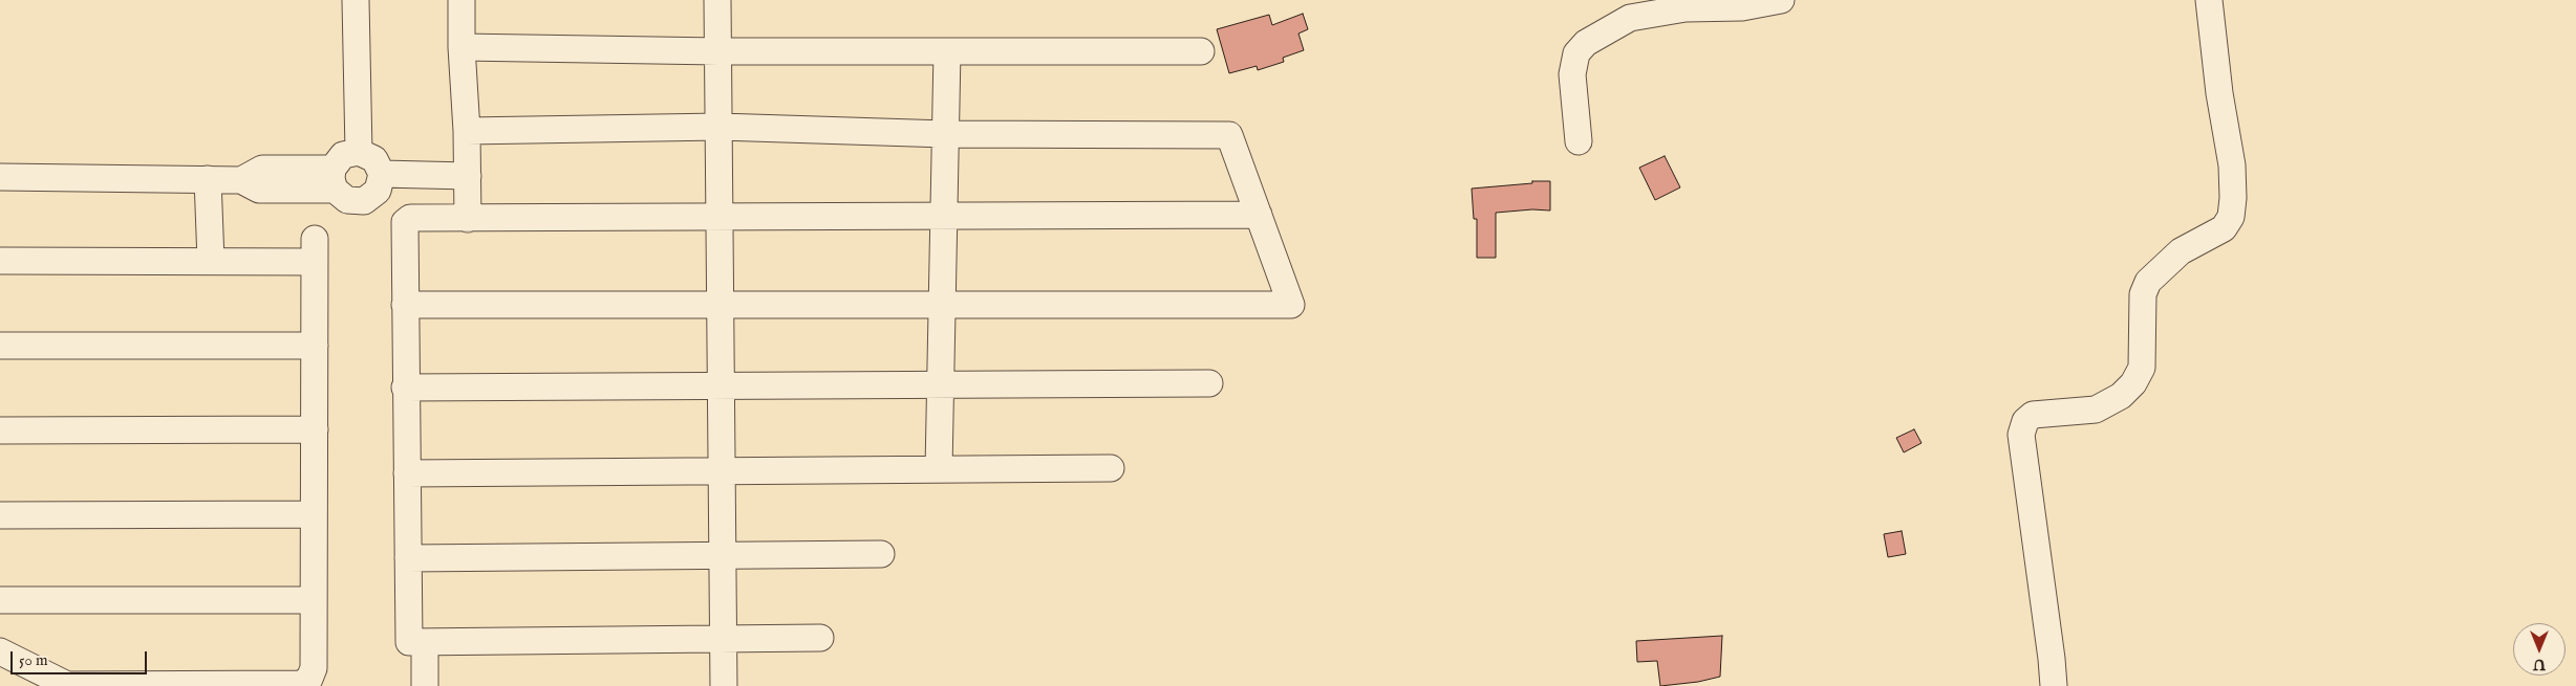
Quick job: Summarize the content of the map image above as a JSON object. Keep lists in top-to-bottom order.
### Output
{
  "scale_bar": "50 m",
  "north": "bottom"
}
